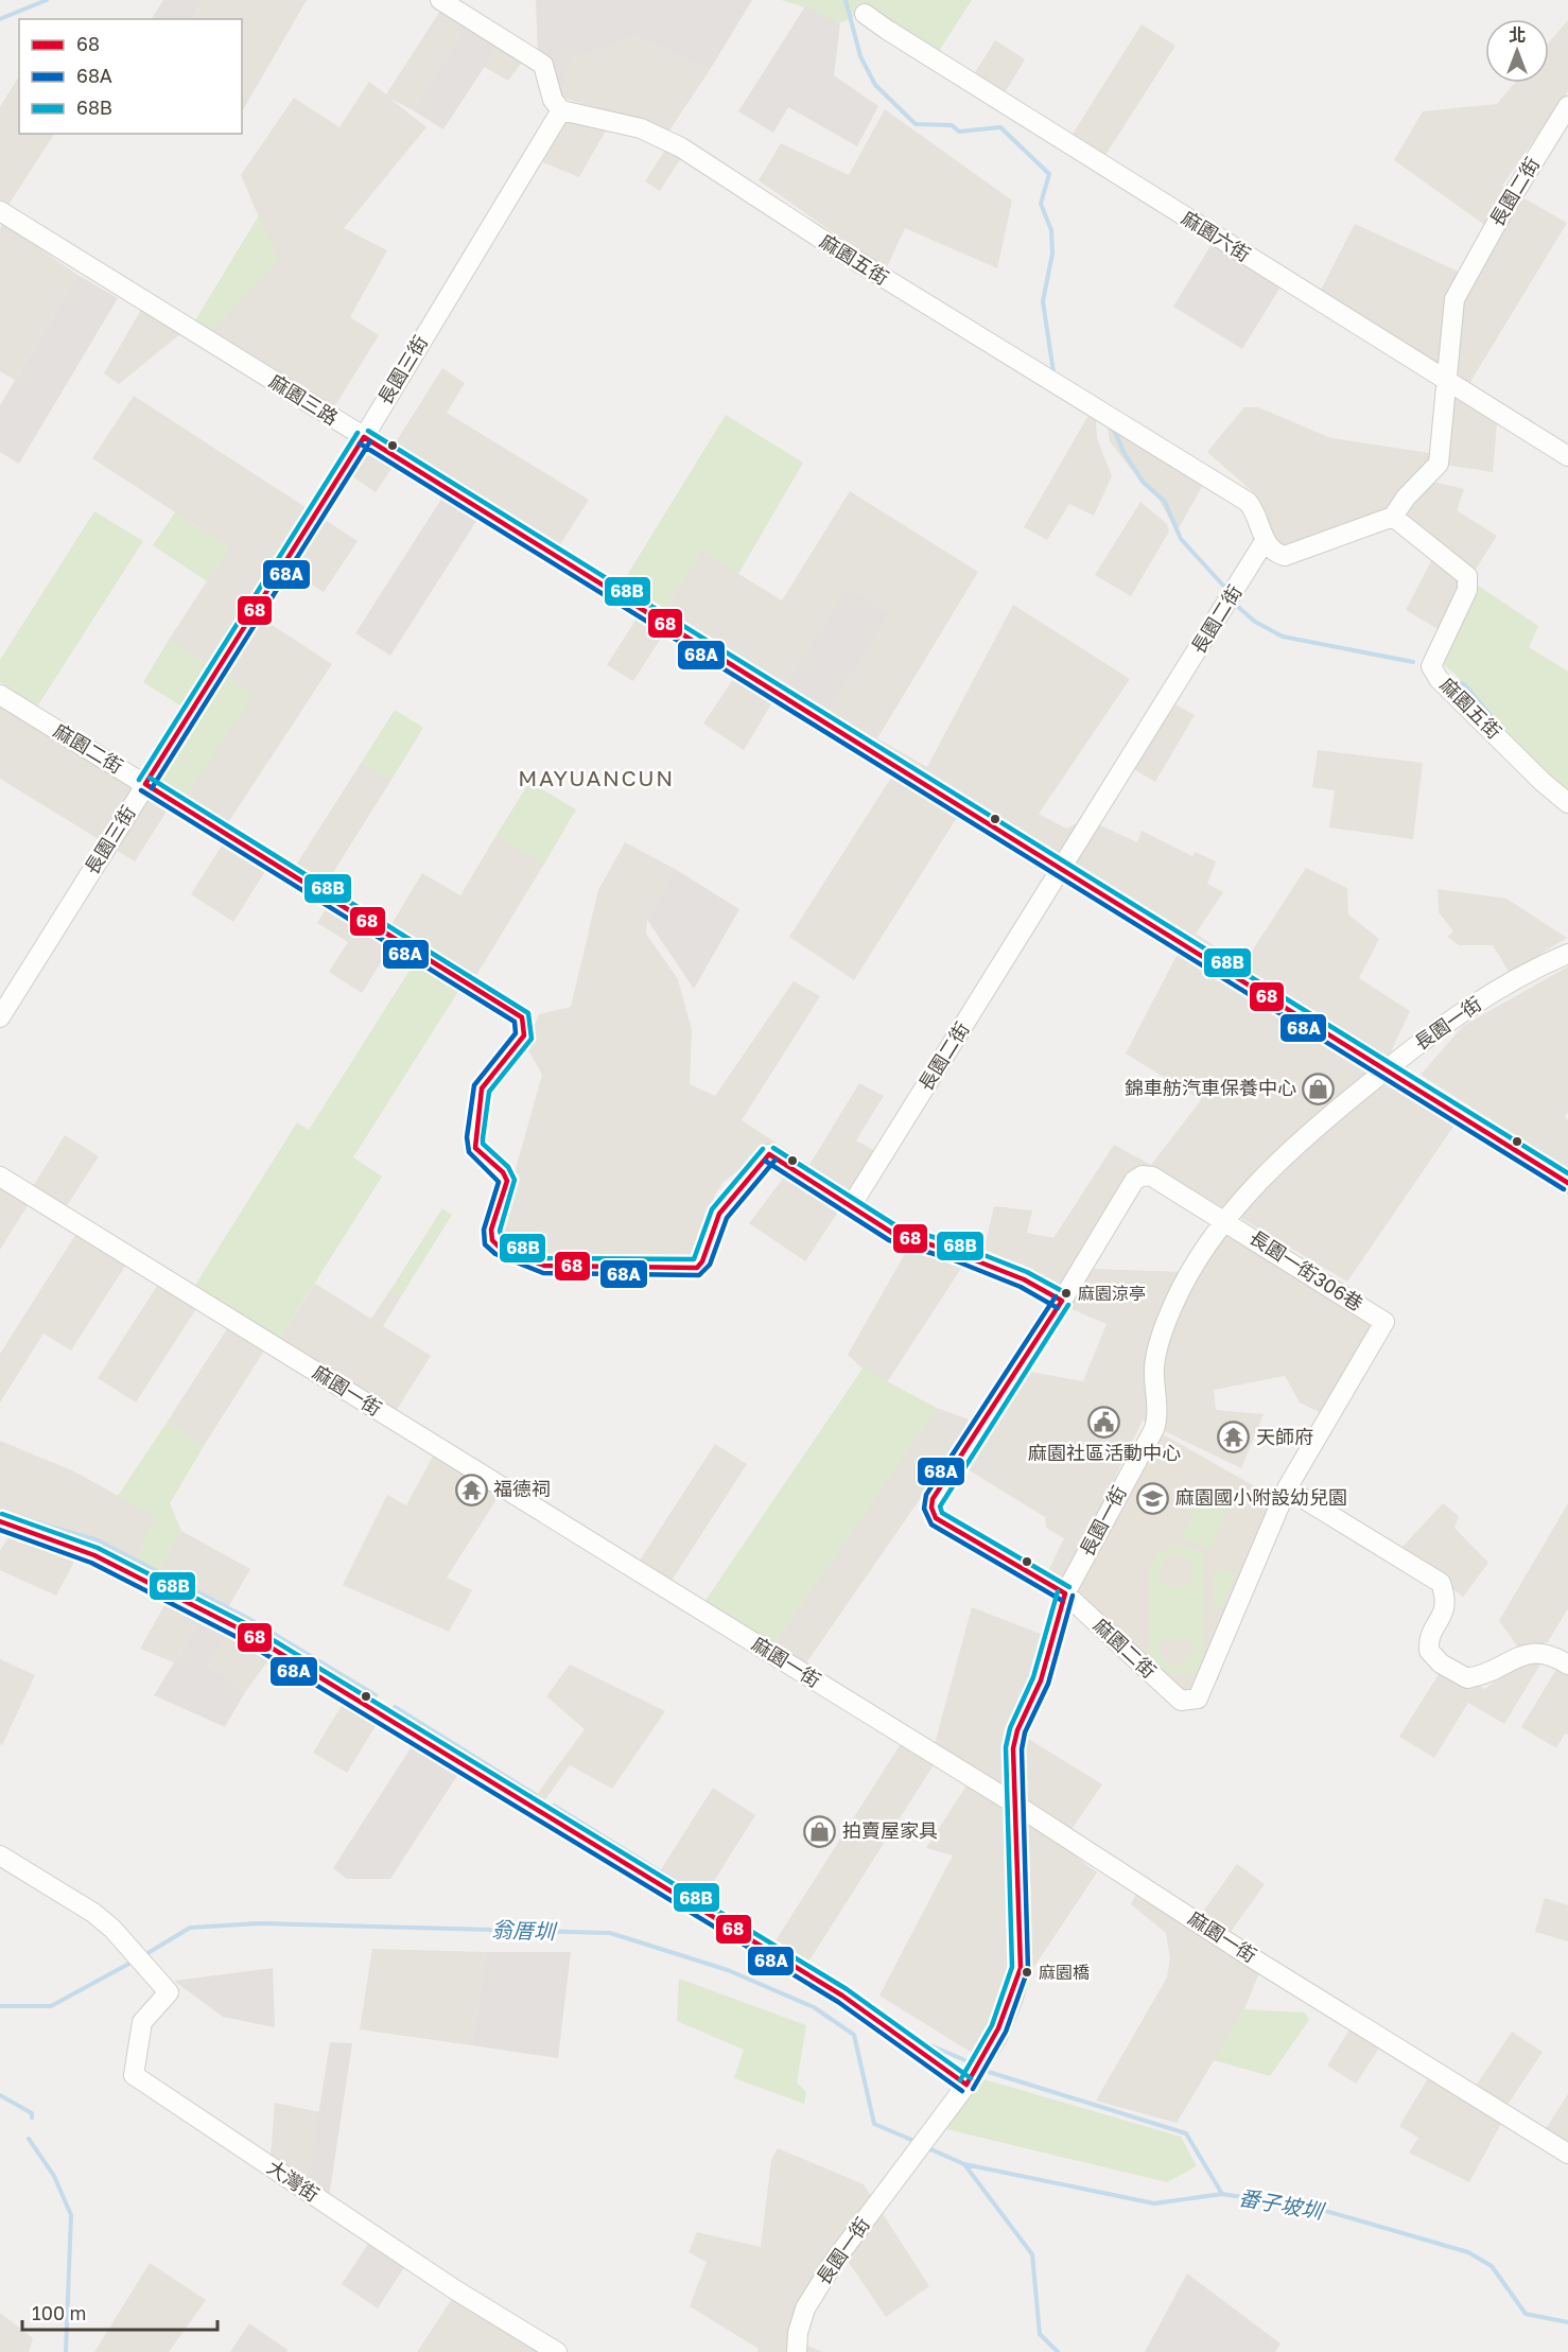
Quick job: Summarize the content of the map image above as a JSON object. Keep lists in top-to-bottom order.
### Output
{
  "streets": {
    "street": [
      "長園二街",
      "麻園六街",
      "麻園五街",
      "長園三街",
      "麻園三路",
      "麻園二街",
      "長園一街",
      "長園一街306巷",
      "麻園一街",
      "大灣街"
    ]
  },
  "crossings": [
    ["長園二街", "麻園六街"],
    ["長園二街", "麻園五街"],
    ["長園二街", "麻園三路"],
    ["長園二街", "麻園二街"],
    ["麻園五街", "長園三街"],
    ["長園三街", "麻園三路"],
    ["長園三街", "麻園二街"],
    ["麻園三路", "長園一街"],
    ["麻園二街", "長園一街"],
    ["麻園二街", "長園一街306巷"],
    ["長園一街", "長園一街306巷"],
    ["長園一街", "麻園一街"]
  ],
  "districts": ["MAYUANCUN"],
  "water": ["翁厝圳", "番子坡圳"],
  "places": {
    "shop": ["錦車舫汽車保養中心", "拍賣屋家具"],
    "other": ["麻園涼亭", "麻園橋"],
    "public building": ["麻園社區活動中心"],
    "temple": ["天師府", "福德祠"],
    "school or university": ["麻園國小附設幼兒園"]
  },
  "lines": ["transit line 68B", "transit line 68", "transit line 68A"],
  "legend": ["68", "68A", "68B"],
  "scale_bar": "100 m",
  "north": "top"
}
